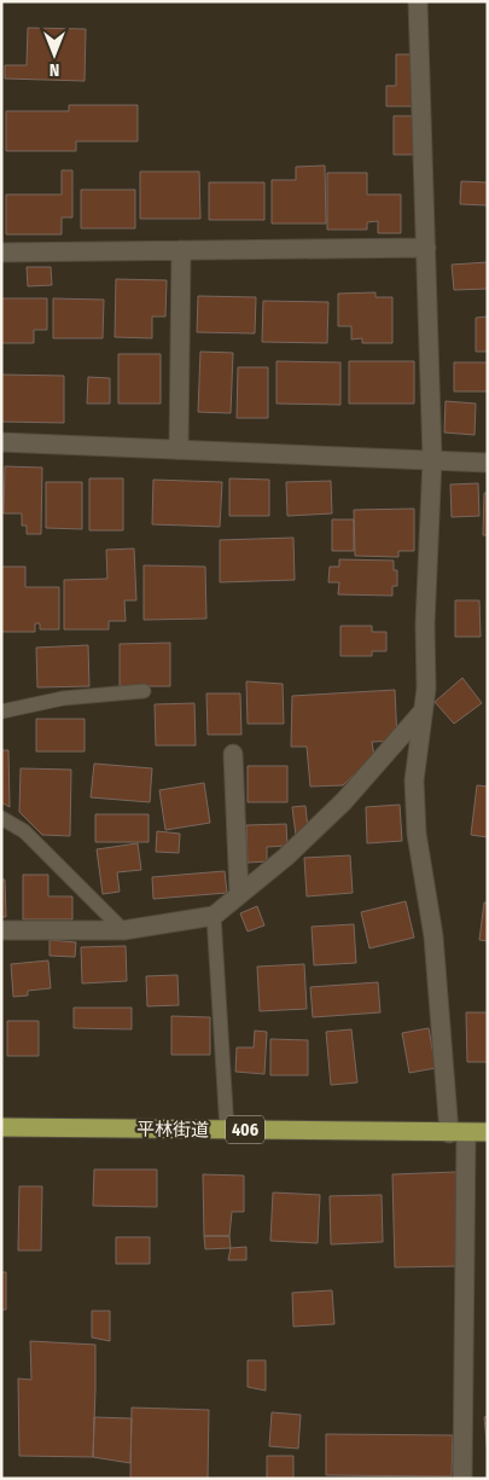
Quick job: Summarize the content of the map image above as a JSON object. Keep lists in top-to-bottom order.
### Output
{
  "streets": {
    "highway": ["平林街道", "406"]
  },
  "north": "bottom"
}
